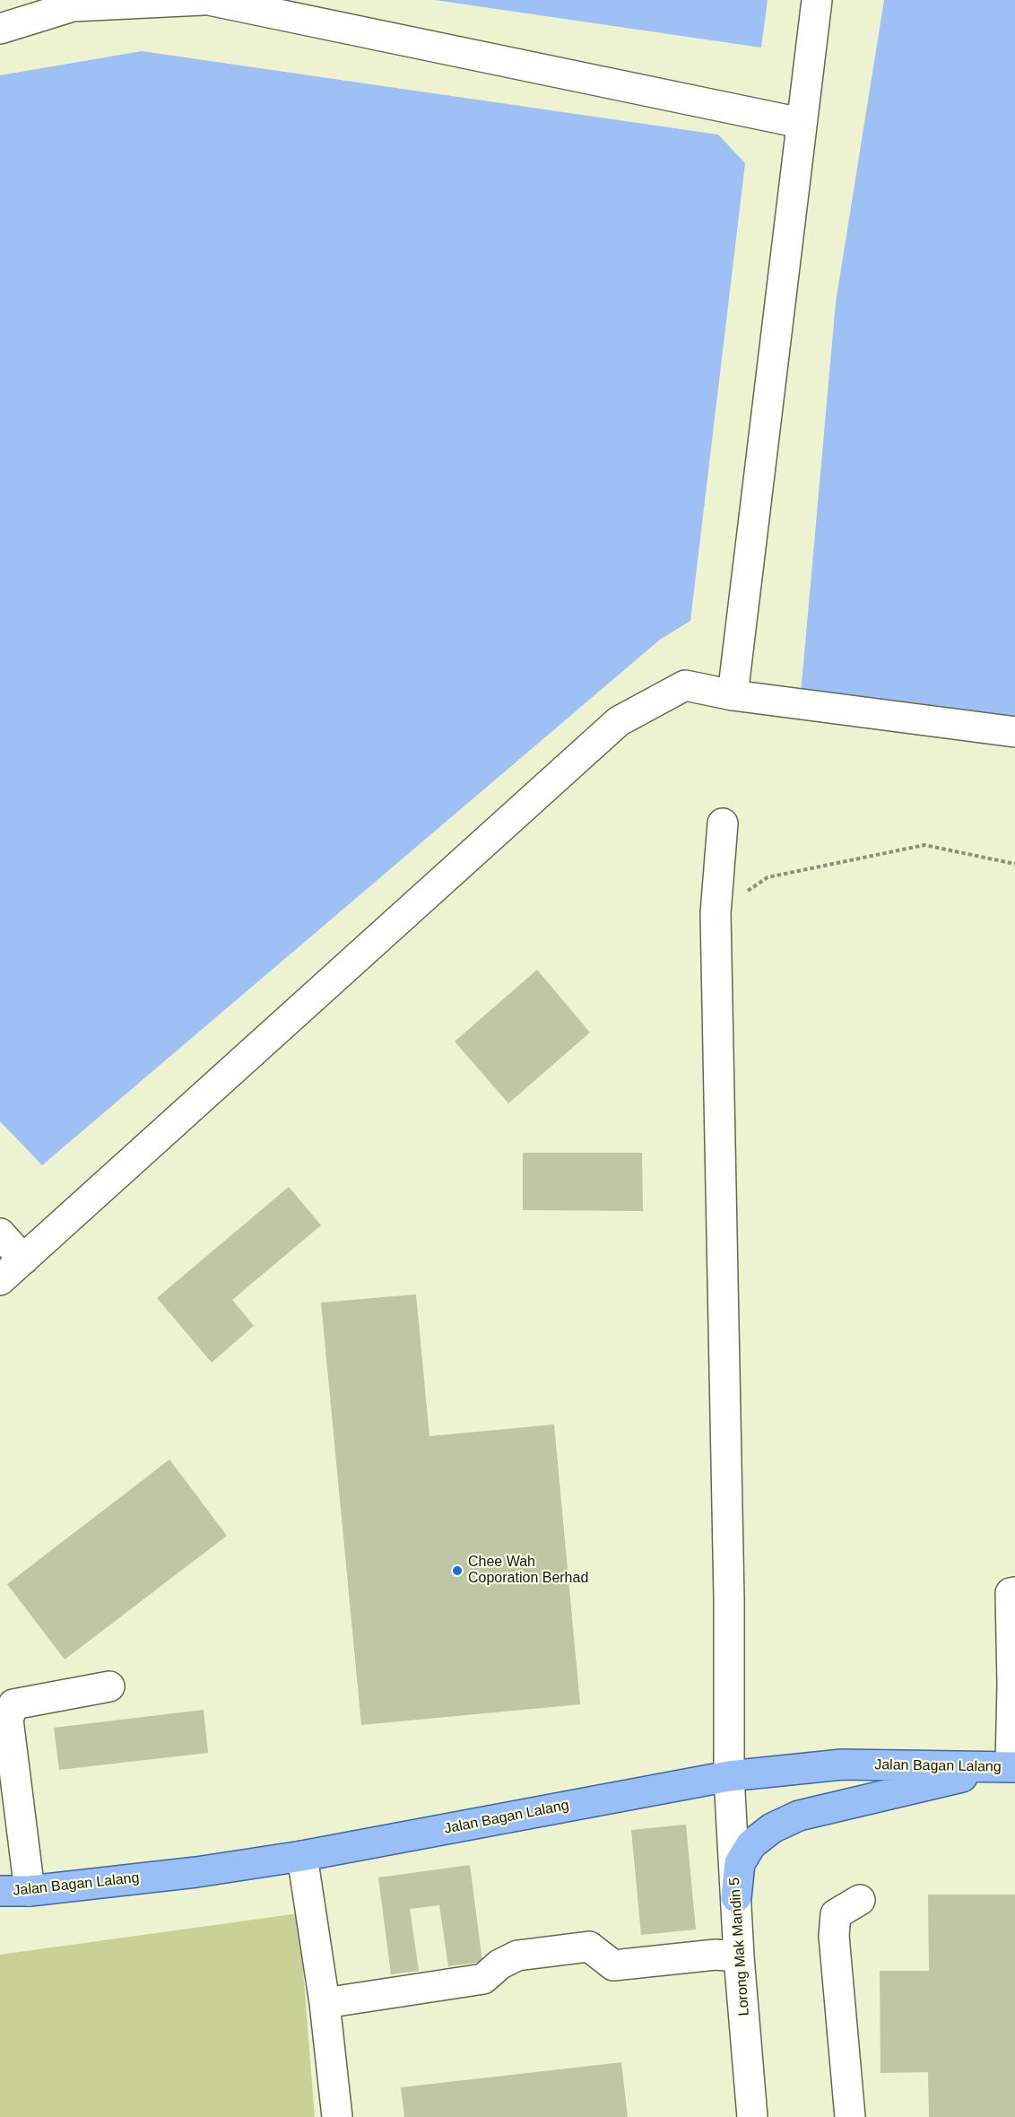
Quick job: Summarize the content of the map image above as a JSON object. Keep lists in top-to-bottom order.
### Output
{
  "streets": {
    "main road": ["Jalan Bagan Lalang"],
    "street": ["Lorong Mak Mandin 5"]
  },
  "crossings": [
    ["Jalan Bagan Lalang", "Lorong Mak Mandin 5"]
  ],
  "places": ["Chee Wah Coporation Berhad"]
}
